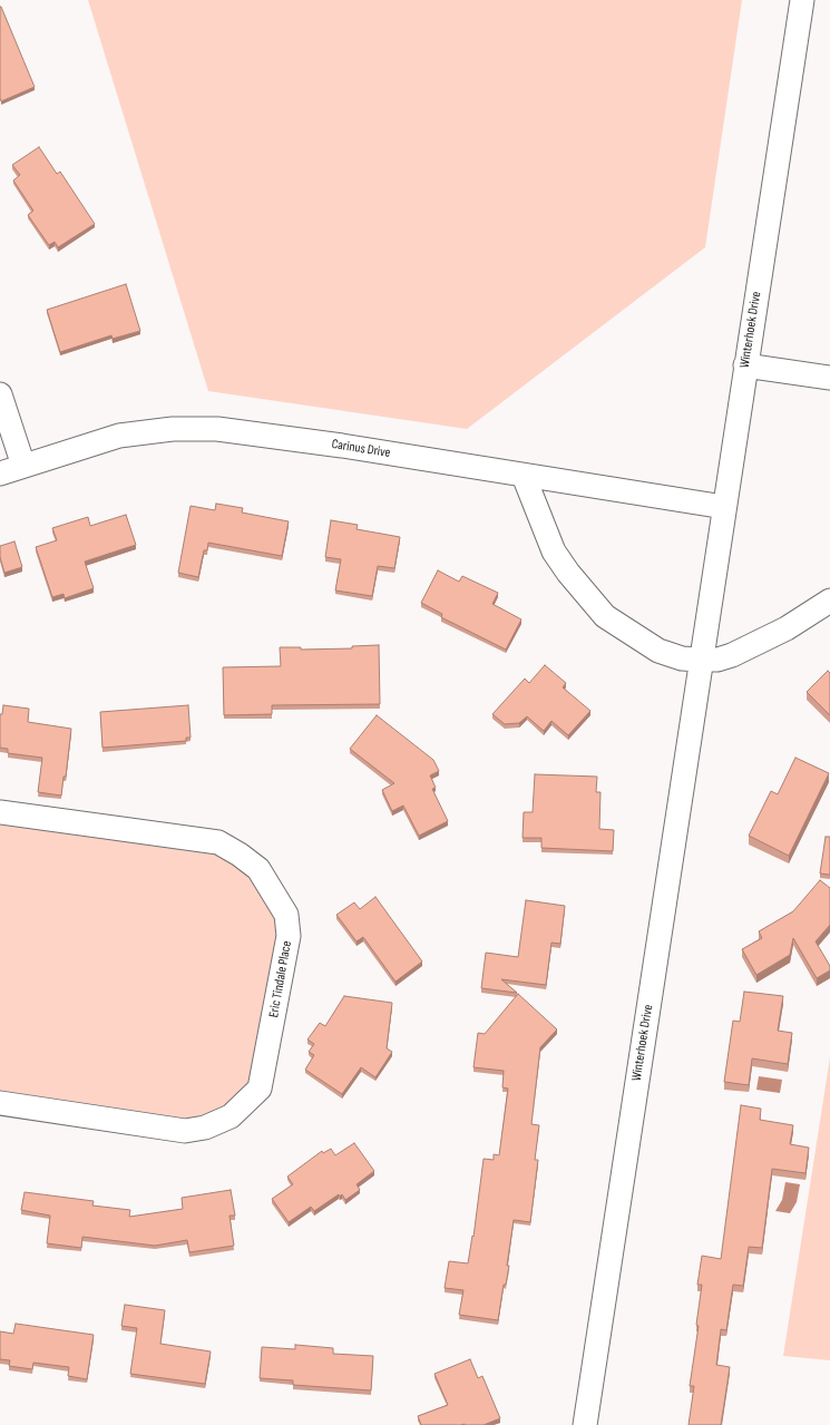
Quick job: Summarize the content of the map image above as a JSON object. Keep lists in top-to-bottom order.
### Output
{
  "streets": {
    "street": ["Winterhoek Drive", "Carinus Drive", "Eric Tindale Place"]
  },
  "crossings": [
    ["Winterhoek Drive", "Carinus Drive"]
  ]
}
